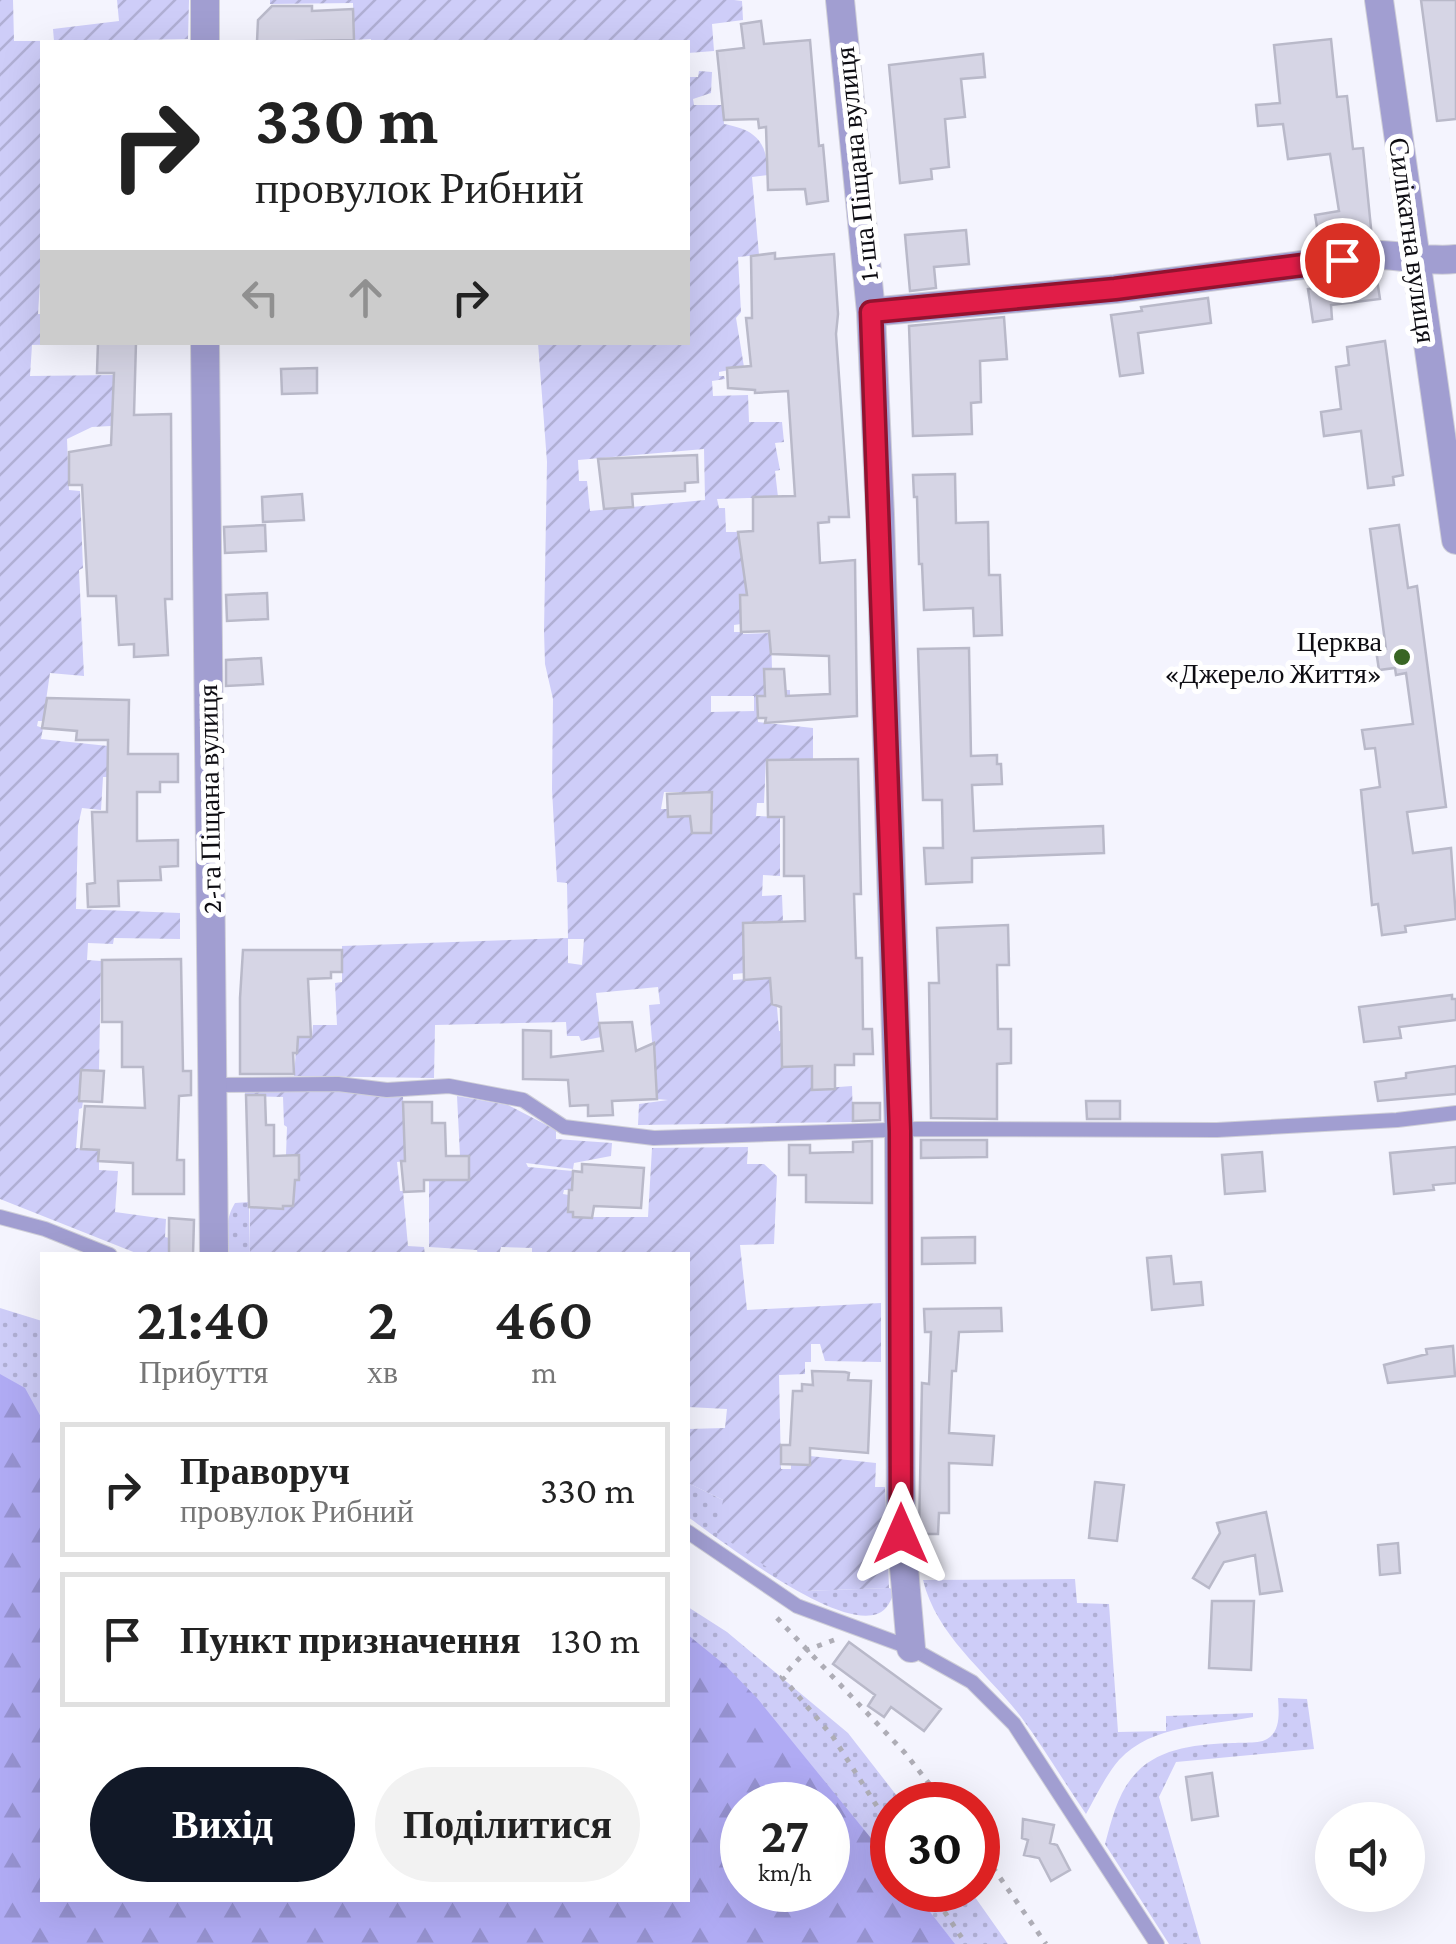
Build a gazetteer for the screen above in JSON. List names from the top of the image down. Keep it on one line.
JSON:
{"streets":{"street":["1-ша Піщана вулиця","Силікатна вулиця","2-га Піщана вулиця"]},"places":["Церква «Джерело Життя»"],"page":{"turn":["330 m","провулок Рибний"],"eta":["21:40","Прибуття","2","хв","460","m"],"list":[{"name":"Праворуч","note":"провулок Рибний","value":"330 m"},{"name":"Пункт призначення","value":"130 m"}],"buttons":["Вихід","Поділитися"],"speed":"27 km/h","limit":"30"}}
